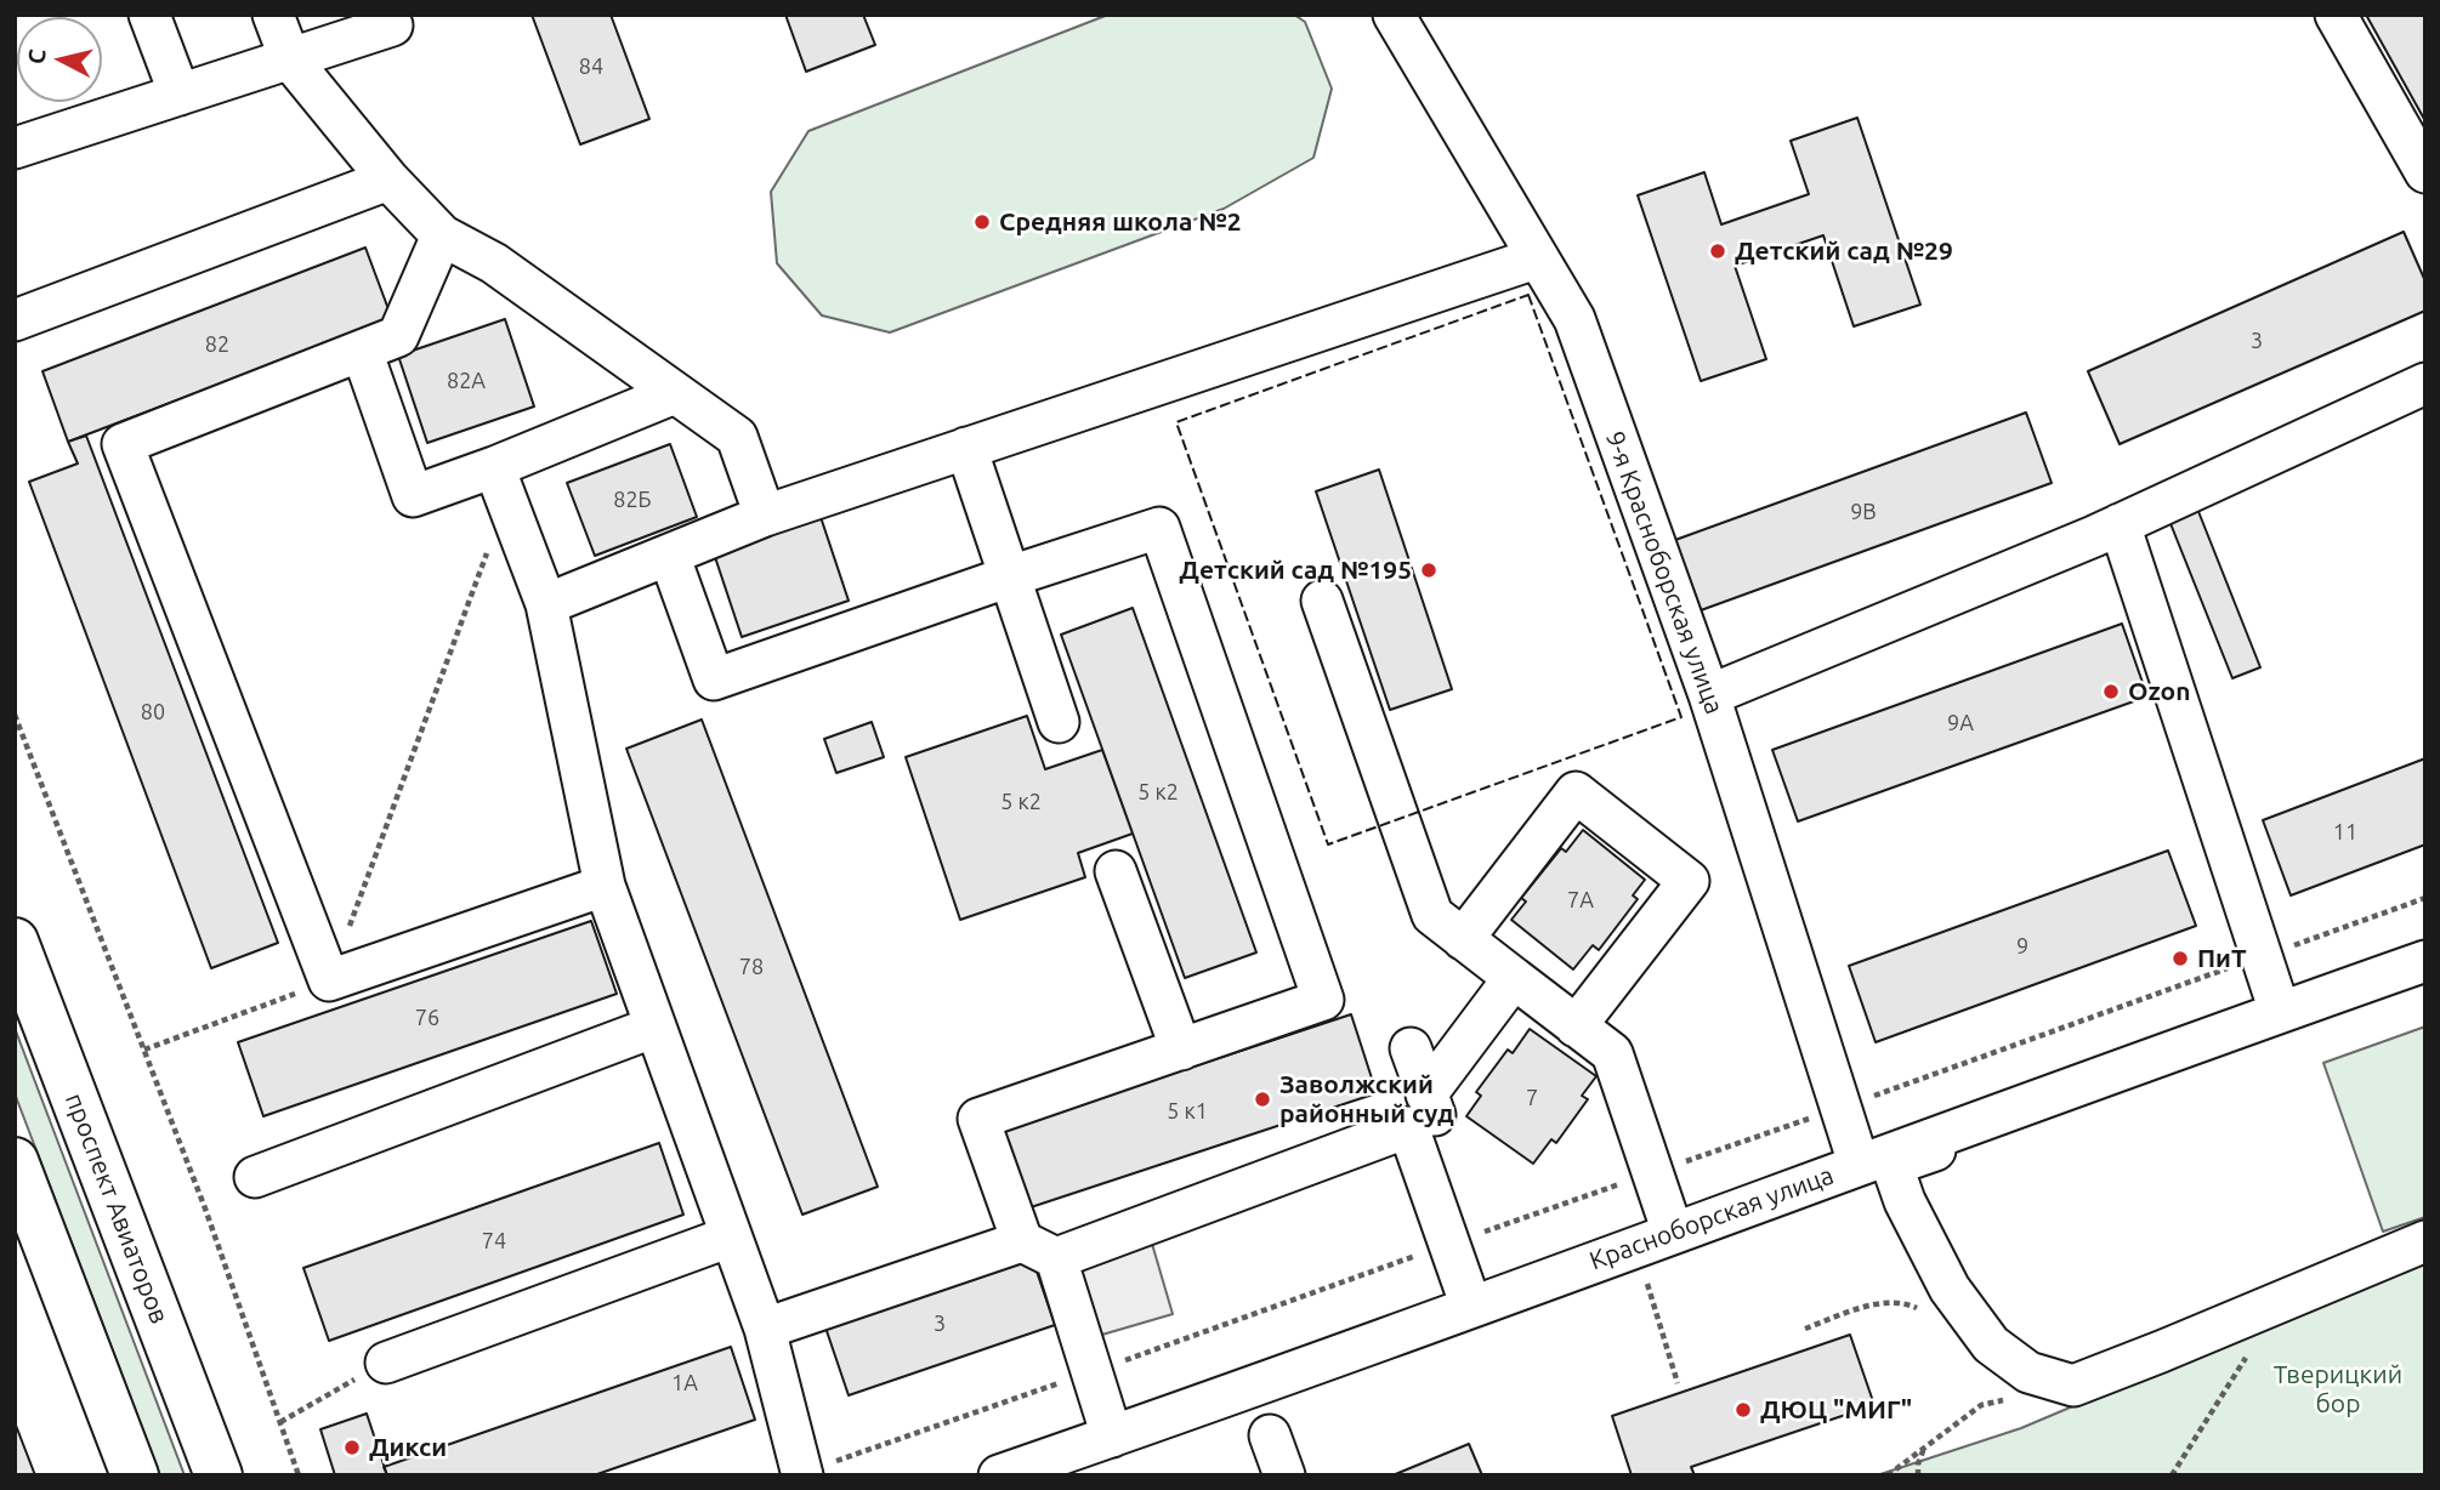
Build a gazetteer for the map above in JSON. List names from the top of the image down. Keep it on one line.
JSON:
{"streets":{"main road":["проспект Авиаторов"],"street":["9-я Красноборская улица","Красноборская улица"]},"crossings":[["9-я Красноборская улица","Красноборская улица"]],"parks":["Тверицкий бор"],"places":["Средняя школа №2","Детский сад №29","Детский сад №195","Ozon","ПиТ","Заволжский районный суд","ДЮЦ \"МИГ\"","Дикси"],"house_numbers":["84","3","82","82А","82Б","9В","80","9А","5 к2","5 к2","11","7А","9","78","76","7","5 к1","74","3","1А"],"north":"left"}
